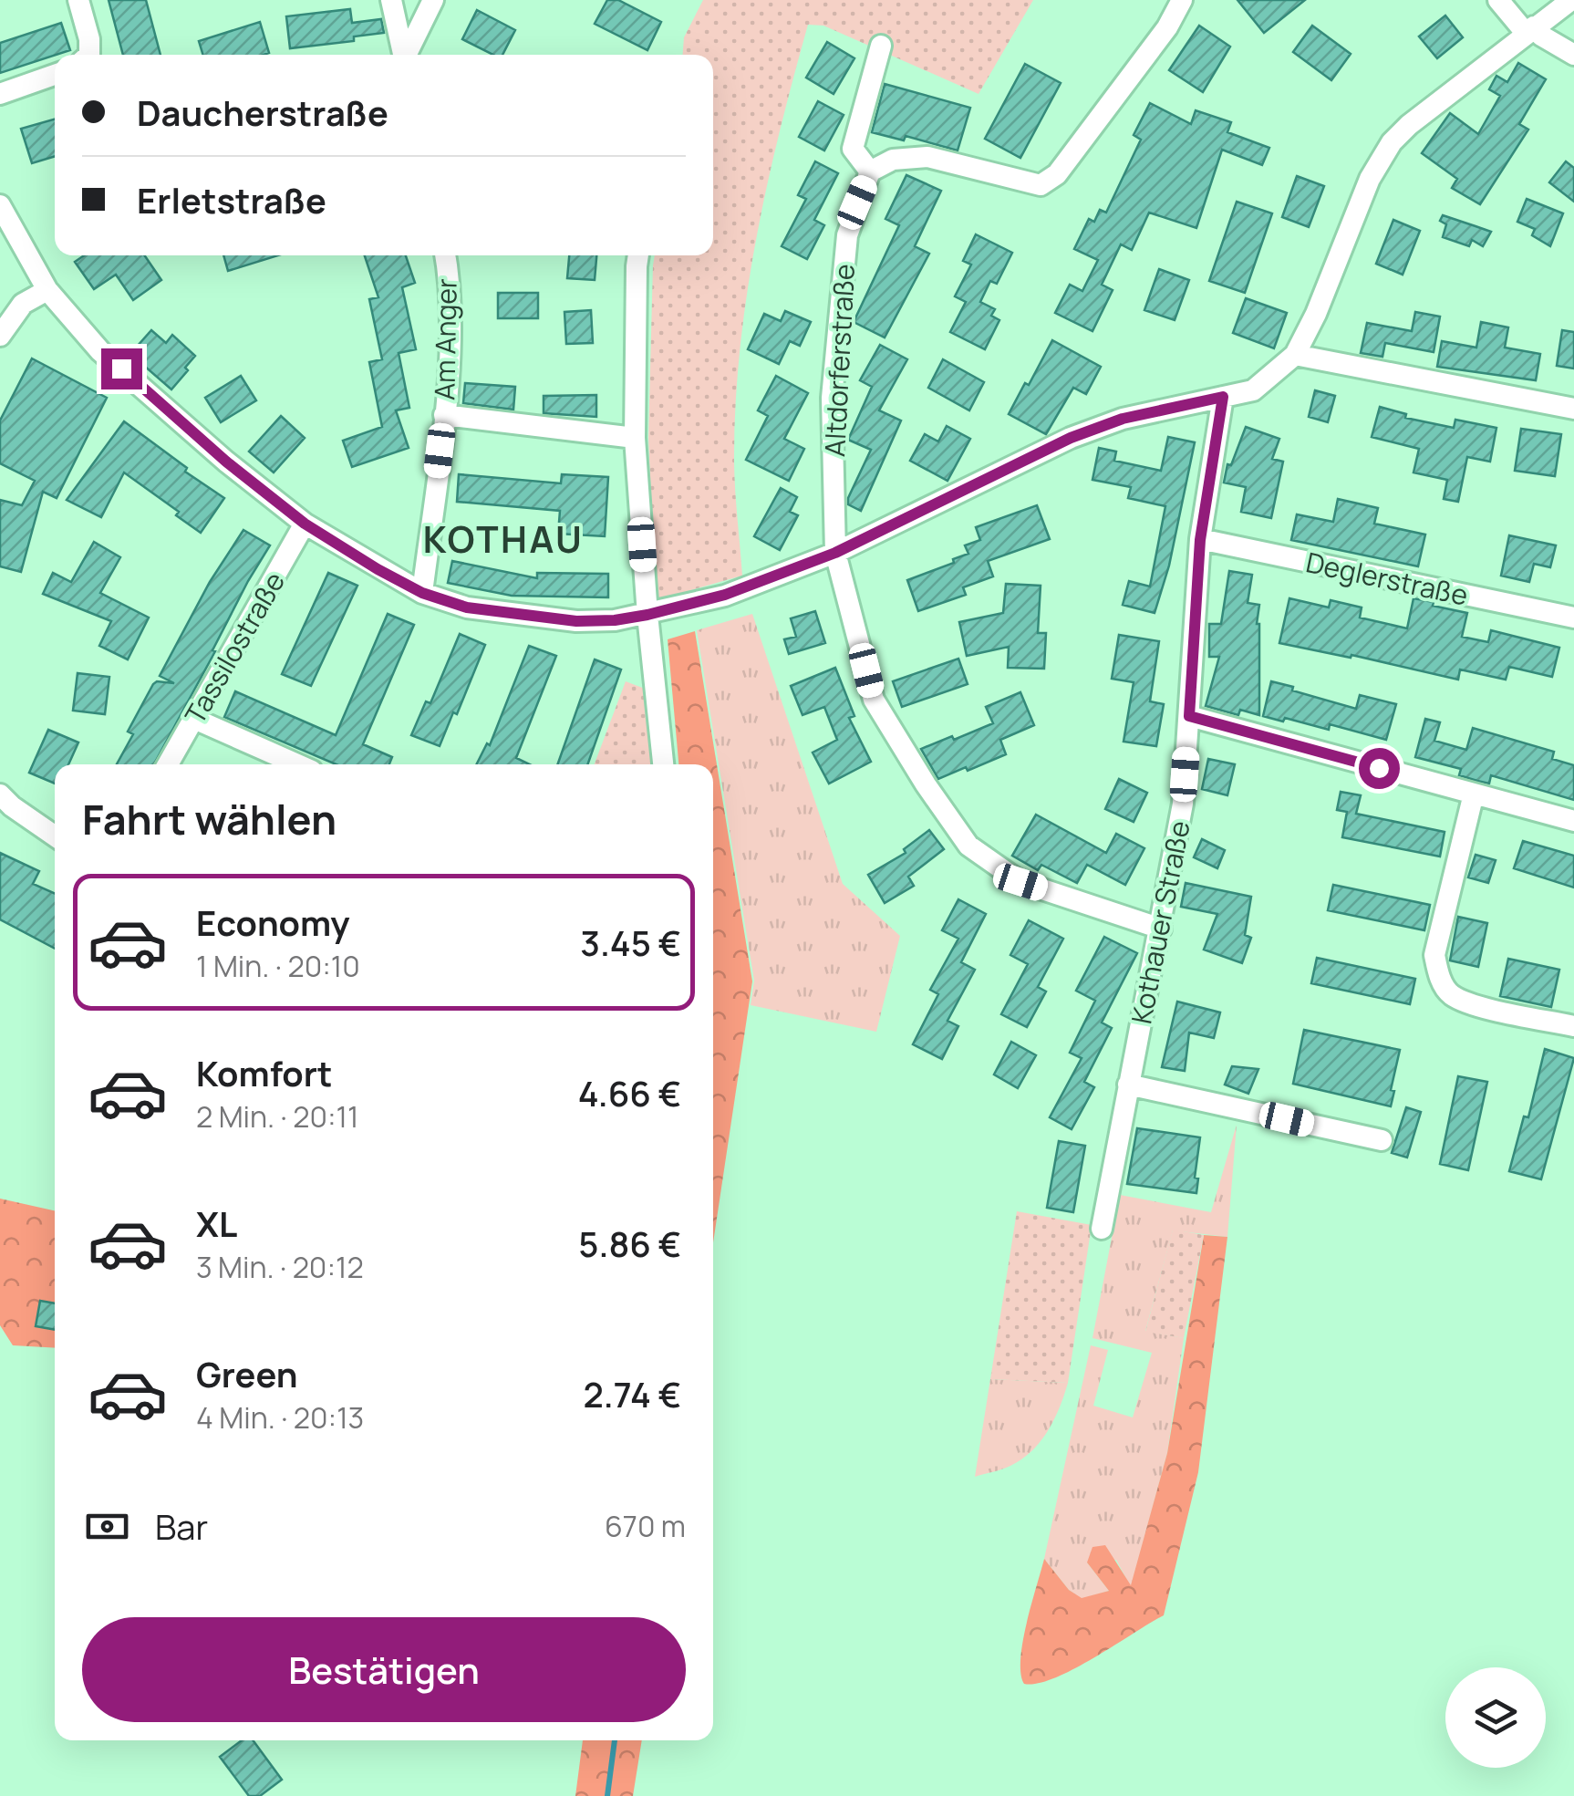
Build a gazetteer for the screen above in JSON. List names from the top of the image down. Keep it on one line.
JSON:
{"streets":{"street":["Am Anger","Altdorferstraße","Deglerstraße","Tassilostraße","Kothauer Straße"]},"crossings":[["Altdorferstraße","Kothauer Straße"],["Deglerstraße","Kothauer Straße"]],"districts":["KOTHAU"],"page":{"banner":["Daucherstraße","Erletstraße"],"heading":"Fahrt wählen","list":[{"name":"Economy","note":"1 Min. · 20:10","value":"3.45 €"},{"name":"Komfort","note":"2 Min. · 20:11","value":"4.66 €"},{"name":"XL","note":"3 Min. · 20:12","value":"5.86 €"},{"name":"Green","note":"4 Min. · 20:13","value":"2.74 €"}],"pay":["Bar","670 m"],"buttons":"Bestätigen"}}
